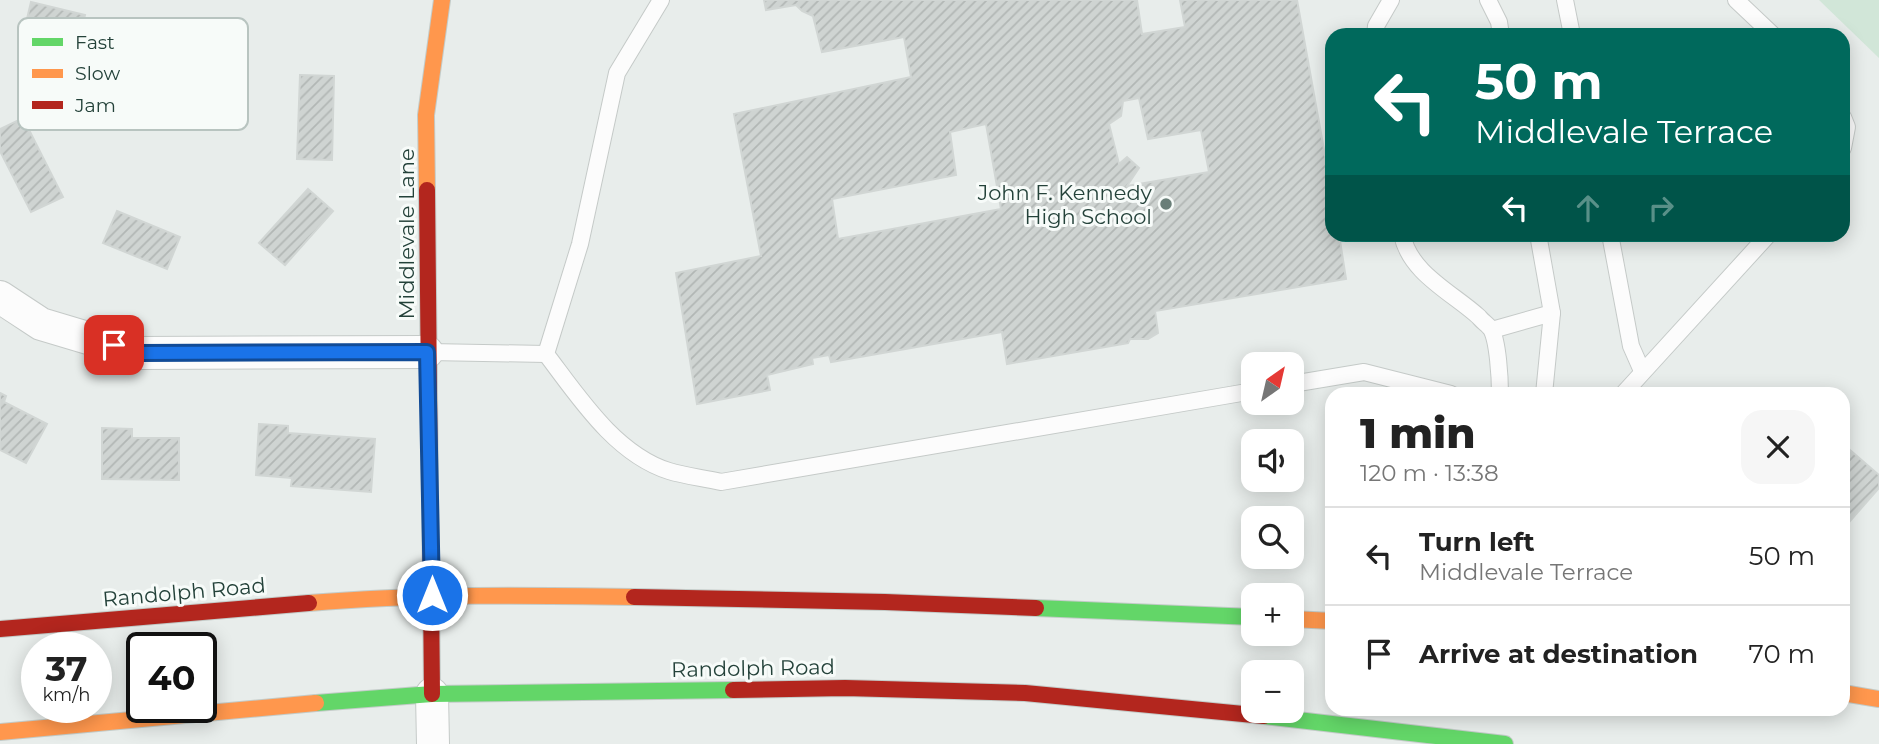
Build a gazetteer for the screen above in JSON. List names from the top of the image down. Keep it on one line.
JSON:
{"streets":{"main road":["Middlevale Lane","Randolph Road"]},"crossings":[["Middlevale Lane","Randolph Road"]],"places":["John F. Kennedy High School"],"legend":["Fast","Slow","Jam"],"north":"top right","page":{"turn":["50 m","Middlevale Terrace"],"map_buttons":["+","−"],"heading":["1 min","120 m · 13:38"],"list":[{"name":"Turn left","note":"Middlevale Terrace","value":"50 m"},{"name":"Arrive at destination","value":"70 m"}],"speed":"37 km/h","limit":"40"}}
